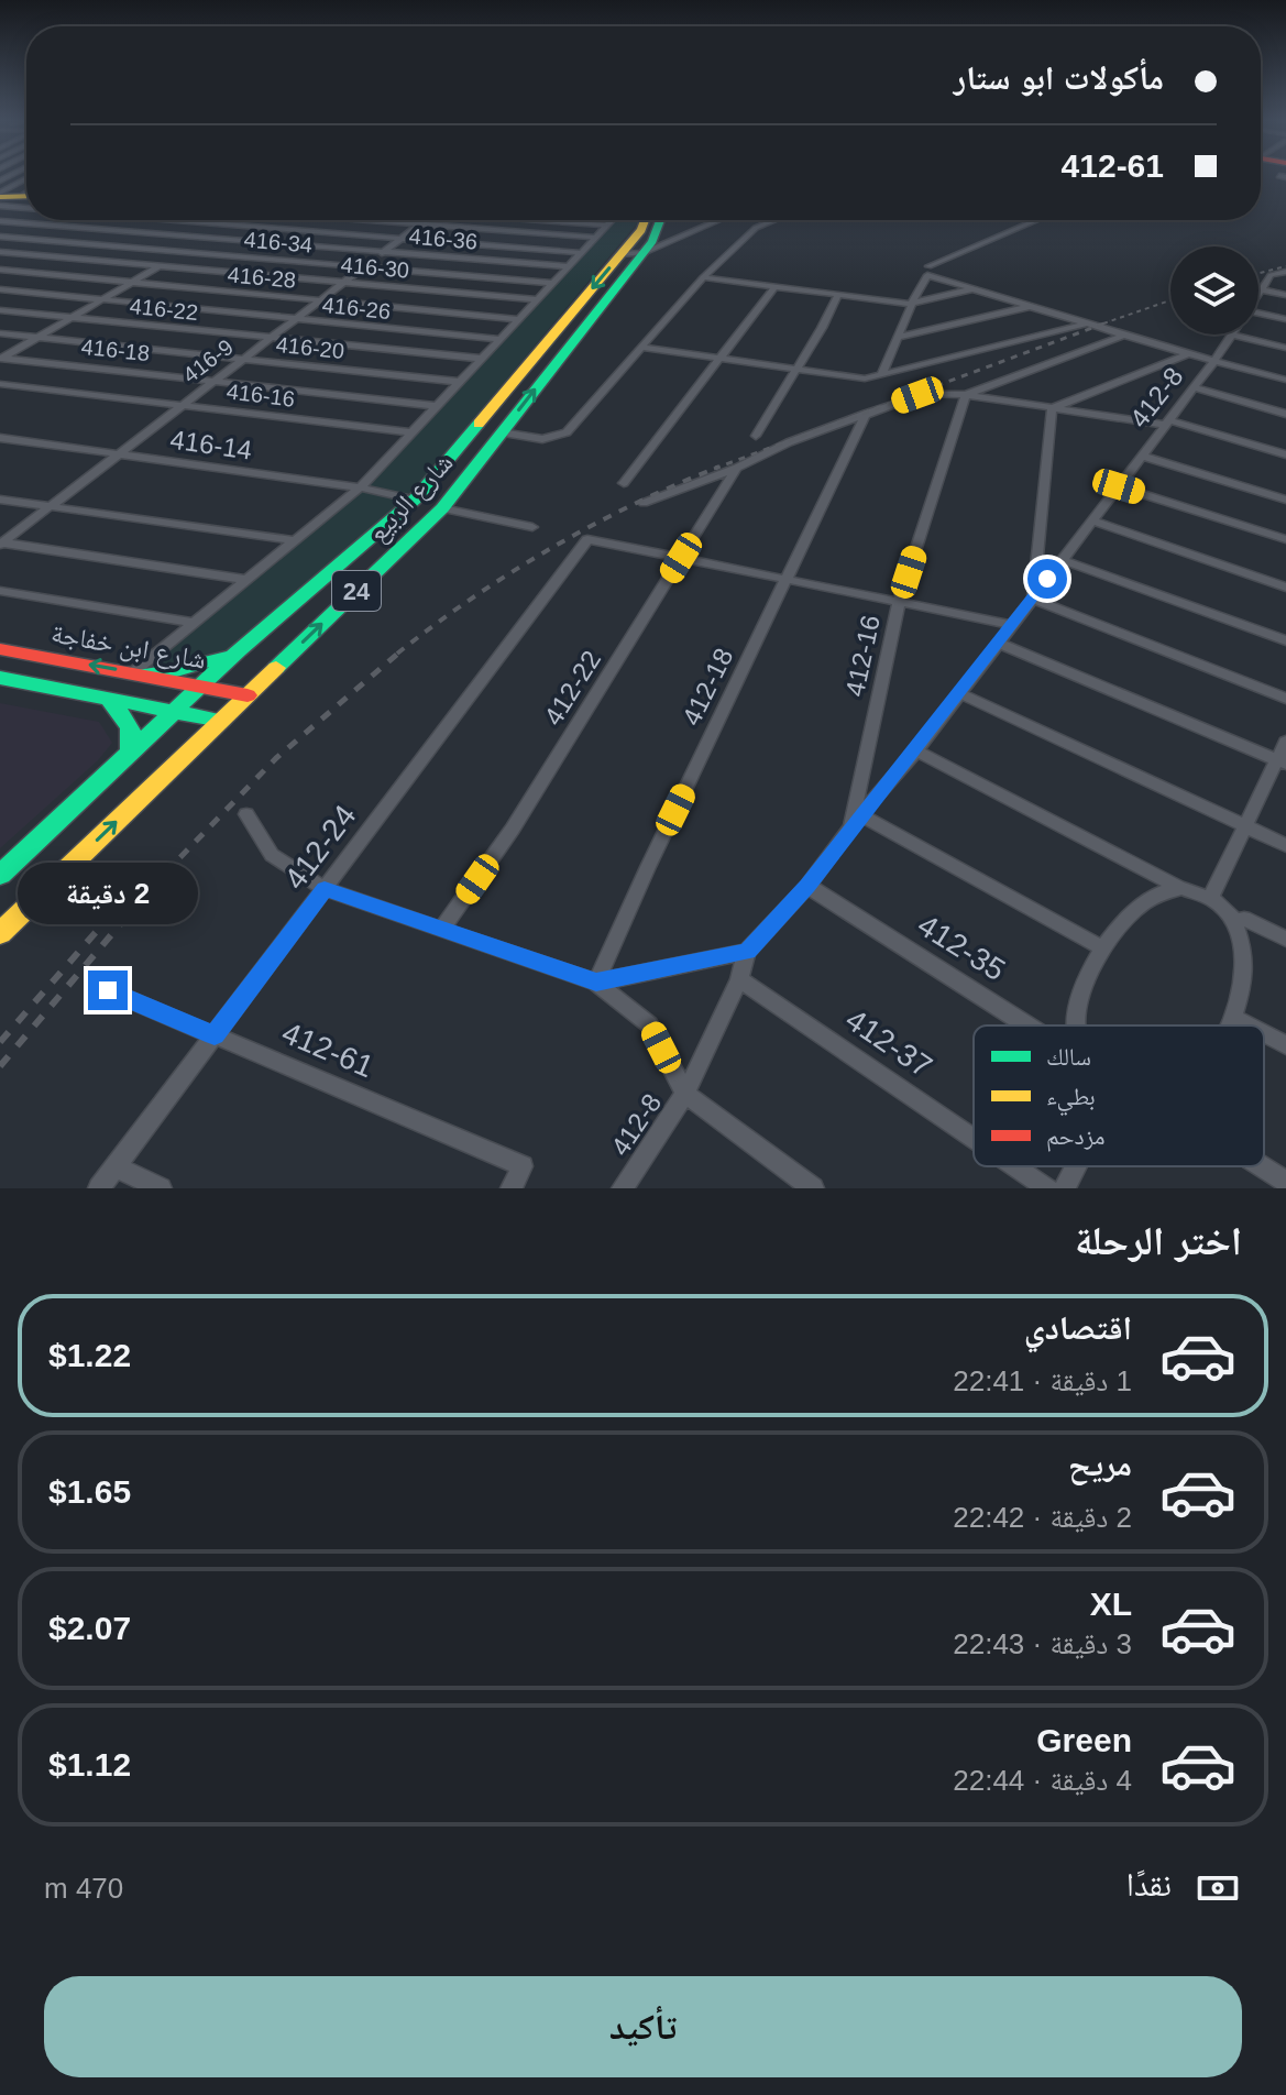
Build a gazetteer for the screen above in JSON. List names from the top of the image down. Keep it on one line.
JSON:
{"streets":{"main road":["شارع الربيع","24","شارع ابن خفاجة"],"street":["416-36","416-34","416-30","416-28","416-26","416-22","416-20","416-18","416-9","416-16","412-8","416-14","412-16","412-18","412-22","412-24","412-35","412-37","412-61"]},"crossings":[["416-36","416-9"],["416-34","416-9"],["416-30","416-9"],["416-28","416-9"],["416-26","416-9"],["416-22","416-9"],["416-20","416-9"],["416-18","416-9"],["416-9","416-16"],["416-9","416-14"],["412-8","412-16"],["412-8","412-35"],["412-8","412-37"],["416-14","شارع الربيع"],["شارع الربيع","شارع ابن خفاجة"],["412-22","412-24"],["412-24","412-61"]],"legend":["سالك","بطيء","مزدحم"],"page":{"banner":["مأكولات ابو ستار","412-61"],"bubble":"2 دقيقة","heading":"اختر الرحلة","list":[{"name":"اقتصادي","note":"1 دقيقة · 22:41","value":"$1.22"},{"name":"مريح","note":"2 دقيقة · 22:42","value":"$1.65"},{"name":"XL","note":"3 دقيقة · 22:43","value":"$2.07"},{"name":"Green","note":"4 دقيقة · 22:44","value":"$1.12"}],"pay":["نقدًا","470 m"],"buttons":"تأكيد"}}
